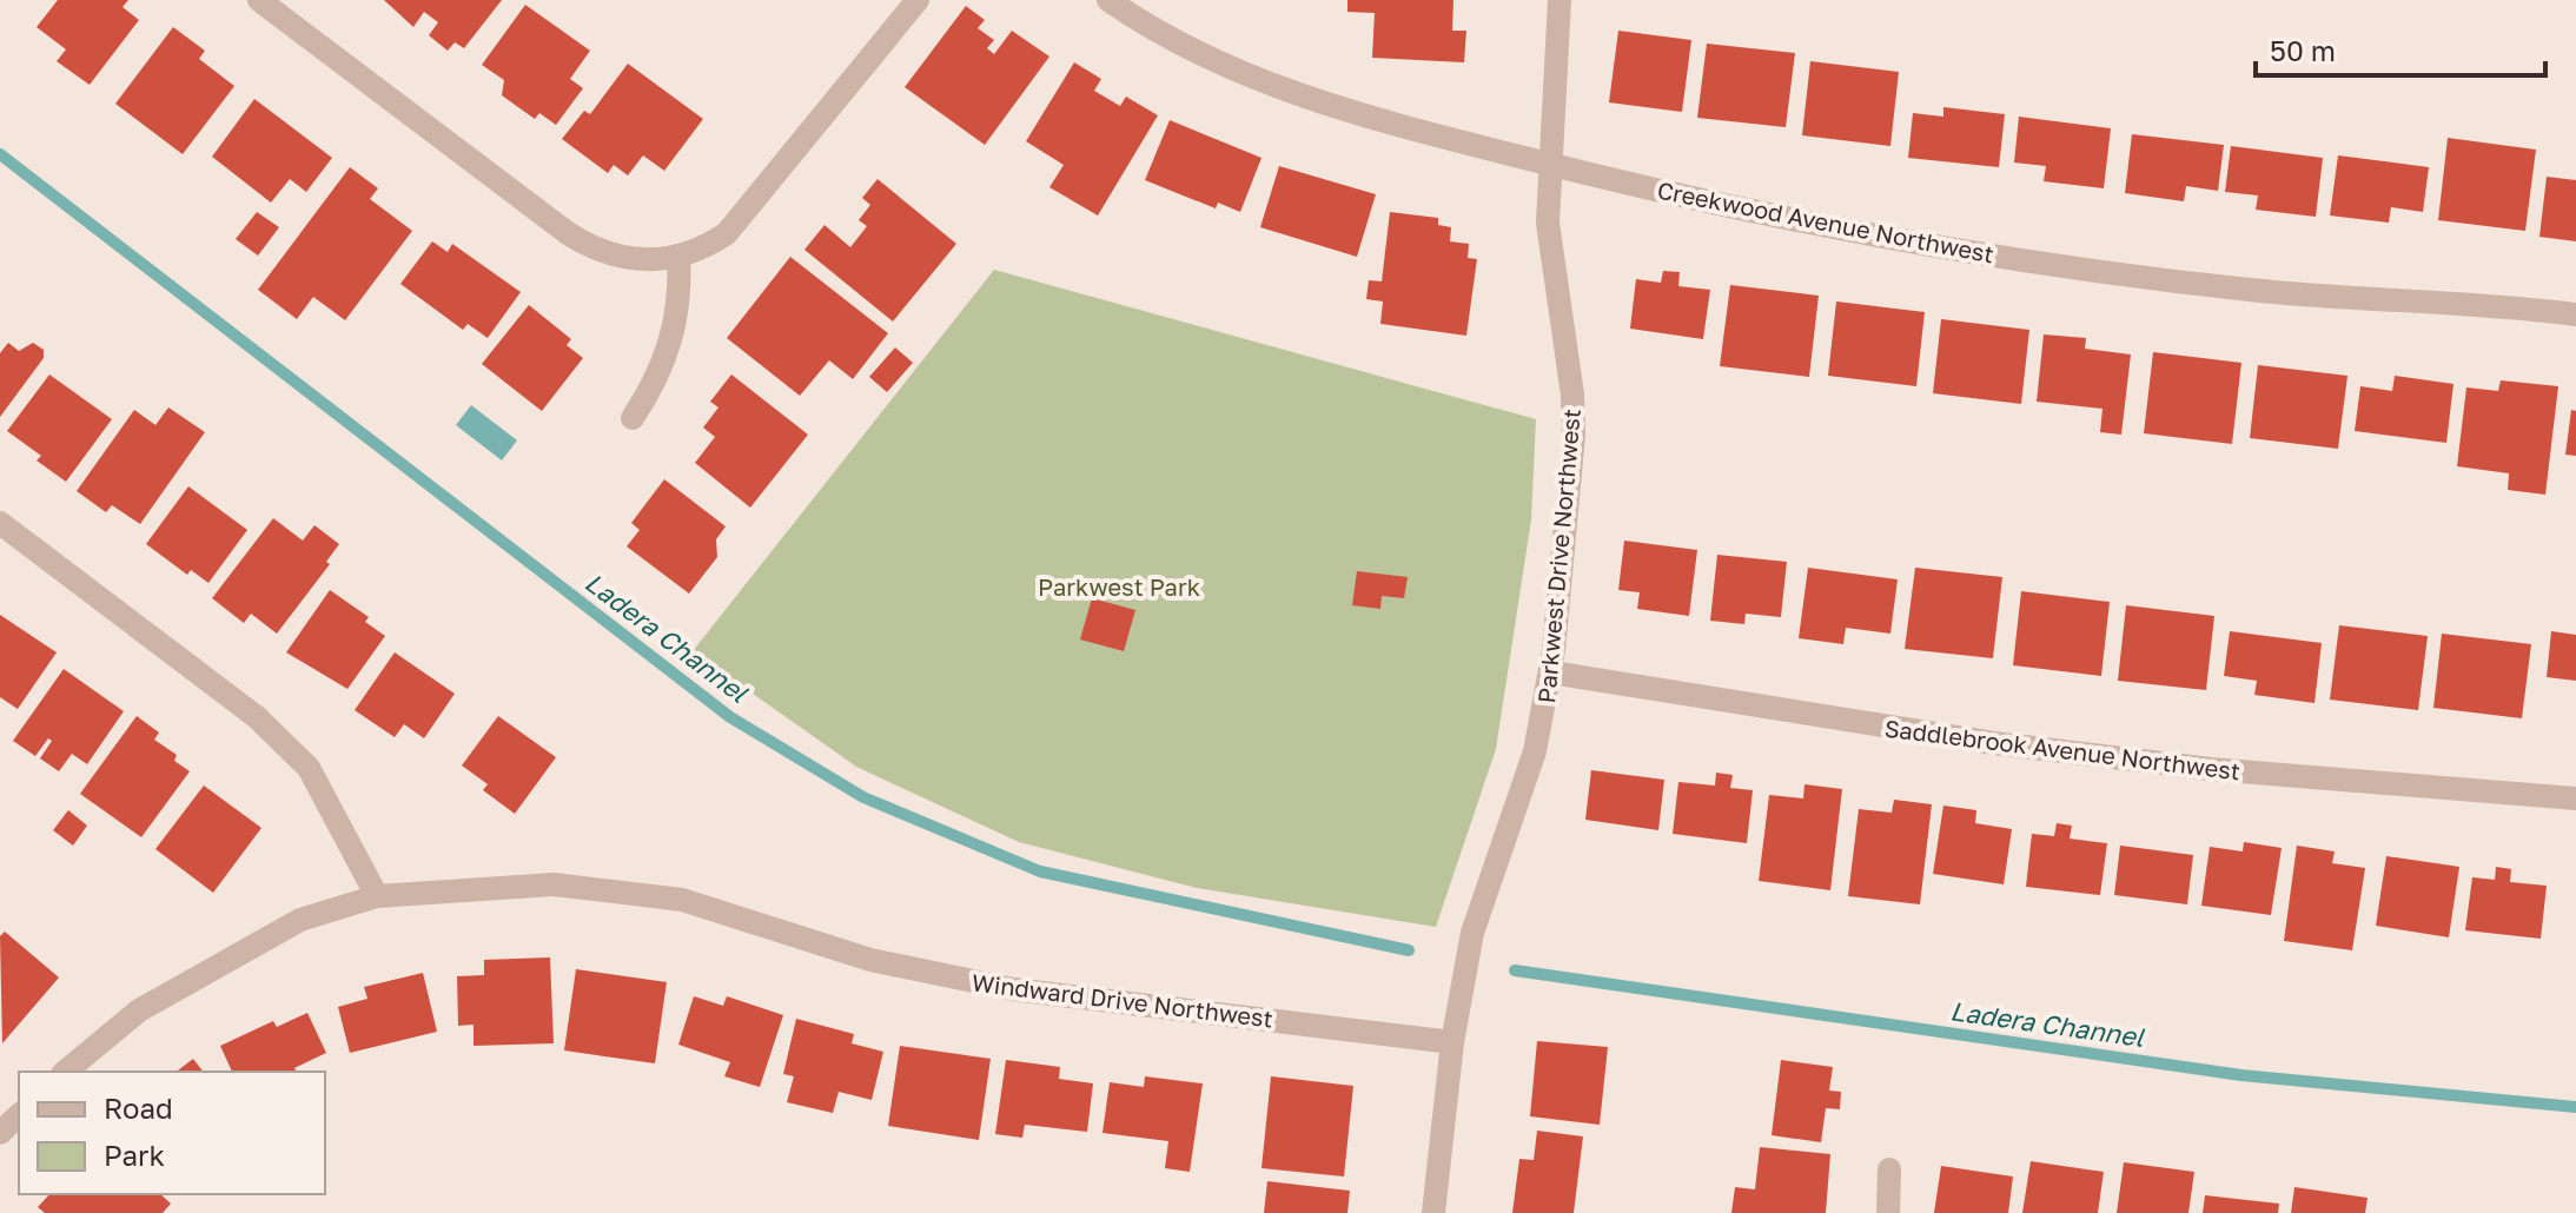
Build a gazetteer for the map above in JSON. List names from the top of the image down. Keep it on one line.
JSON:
{"streets":{"street":["Creekwood Avenue Northwest","Parkwest Drive Northwest","Saddlebrook Avenue Northwest","Windward Drive Northwest"]},"crossings":[["Creekwood Avenue Northwest","Parkwest Drive Northwest"],["Parkwest Drive Northwest","Saddlebrook Avenue Northwest"],["Parkwest Drive Northwest","Windward Drive Northwest"]],"water":["Ladera Channel"],"parks":["Parkwest Park"],"legend":["Road","Park"],"scale_bar":"50 m"}
